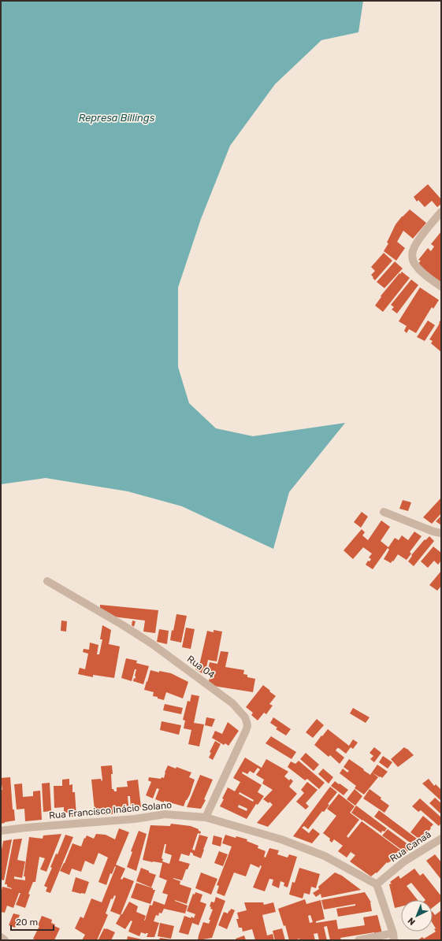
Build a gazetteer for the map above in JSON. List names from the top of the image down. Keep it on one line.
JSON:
{"streets":{"street":["Rua 04","Rua Francisco Inácio Solano","Rua Canaã"]},"crossings":[["Rua 04","Rua Francisco Inácio Solano"],["Rua Francisco Inácio Solano","Rua Canaã"]],"water":["Represa Billings"],"scale_bar":"20 m","north":"bottom left"}
